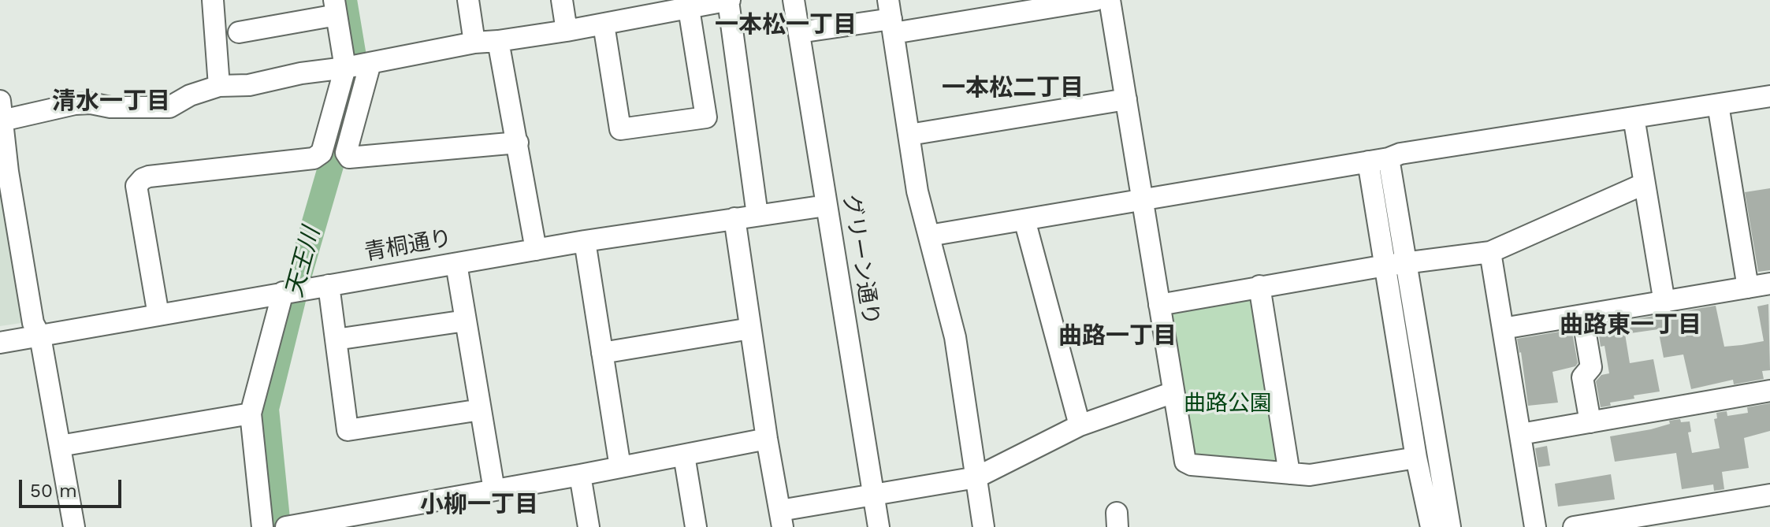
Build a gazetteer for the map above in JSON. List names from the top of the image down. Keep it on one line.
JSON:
{"streets":{"street":["青桐通り","グリーン通り"]},"crossings":[["青桐通り","グリーン通り"]],"districts":["一本松一丁目","一本松二丁目","清水一丁目","曲路東一丁目","曲路一丁目","小柳一丁目"],"water":["天王川"],"parks":["曲路公園"],"scale_bar":"50 m"}
